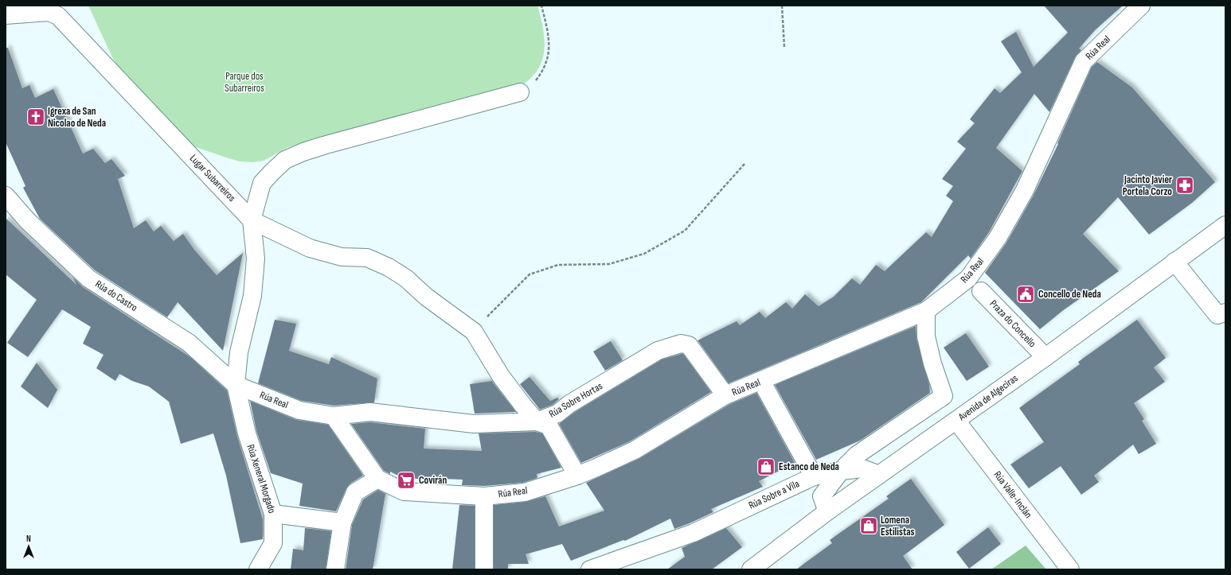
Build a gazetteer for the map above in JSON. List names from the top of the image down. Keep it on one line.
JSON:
{"streets":{"street":["Rúa Real","Lugar Subarreiros","Rúa do Castro","Praza do Concello","Avenida de Algeciras","Rúa Sobre Hortas","Rúa Xeneral Morgado","Rúa Sobre a Vila","Rúa Valle-Inclán"]},"crossings":[["Rúa Real","Rúa do Castro"],["Rúa Real","Rúa Sobre Hortas"],["Rúa Real","Rúa Xeneral Morgado"],["Rúa do Castro","Rúa Xeneral Morgado"],["Praza do Concello","Avenida de Algeciras"],["Avenida de Algeciras","Rúa Sobre a Vila"],["Avenida de Algeciras","Rúa Valle-Inclán"]],"parks":["Parque dos Subarreiros"],"places":{"church":["Igrexa de San Nicolao de Neda"],"pharmacy":["Jacinto Javier Portela Corzo"],"public building":["Concello de Neda"],"shop":["Estanco de Neda","Lomena Estilistas"],"supermarket":["Covirán"]},"north":"top"}
